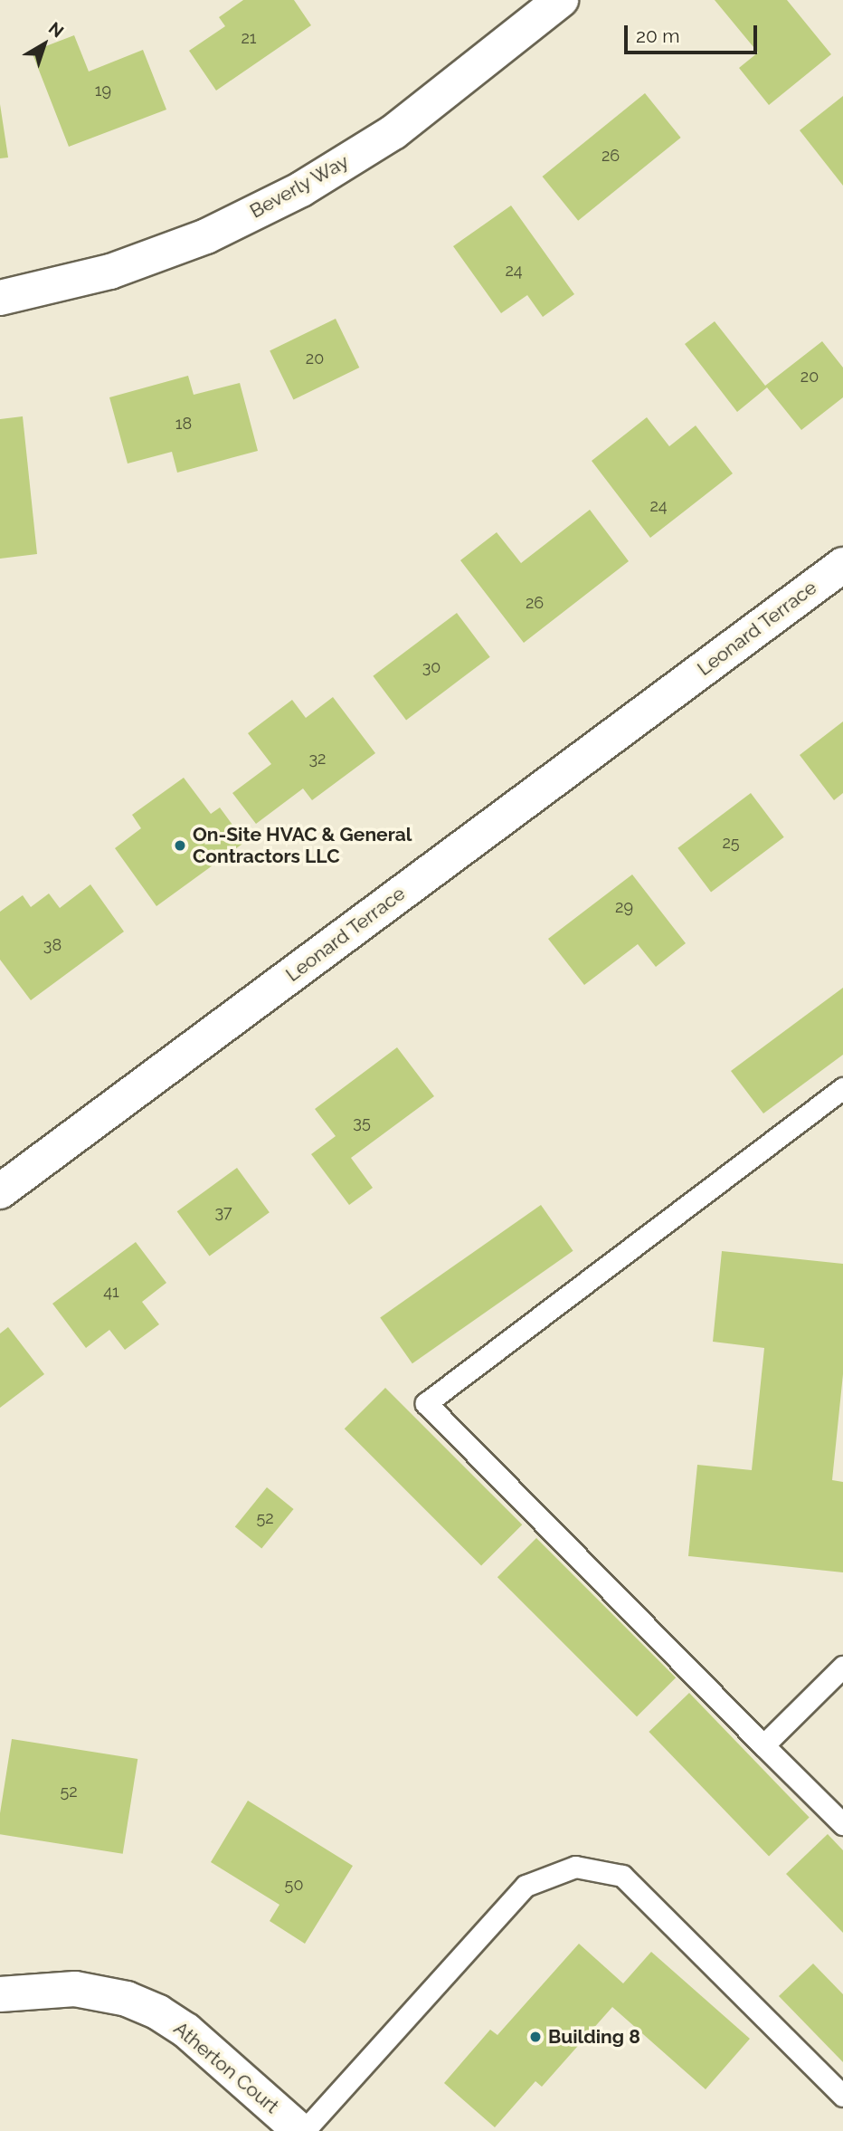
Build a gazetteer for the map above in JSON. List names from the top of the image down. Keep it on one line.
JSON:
{"streets":{"street":["Beverly Way","Leonard Terrace","Atherton Court"]},"places":["On-Site HVAC & General Contractors LLC","Building 8"],"house_numbers":["21","19","26","24","20","20","18","24","26","30","32","25","29","38","35","37","41","52","52","50"],"scale_bar":"20 m","north":"top right"}
